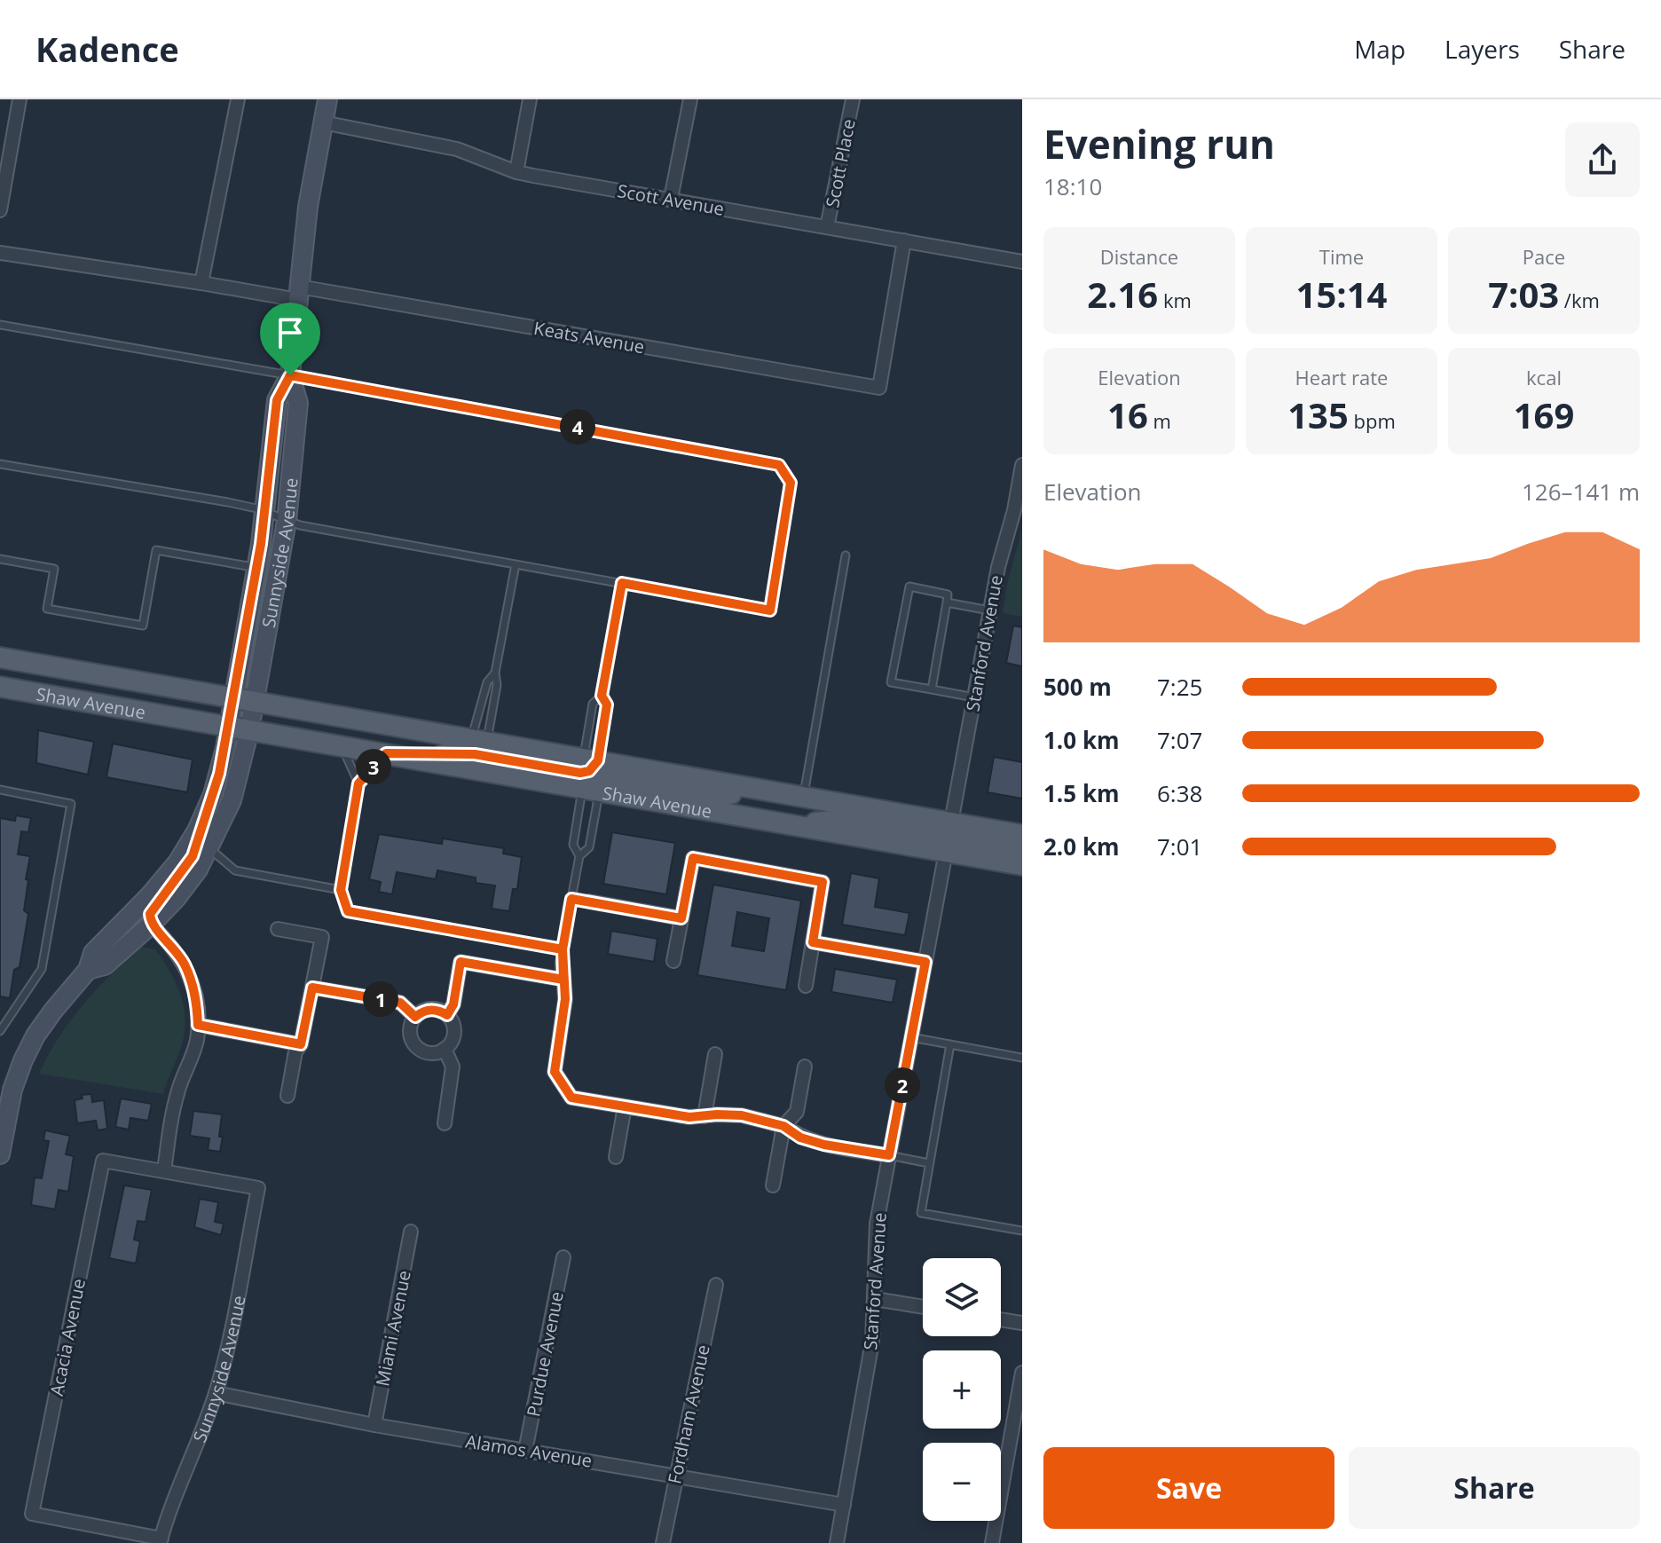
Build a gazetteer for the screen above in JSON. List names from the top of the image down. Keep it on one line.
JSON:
{"streets":{"main road":["Sunnyside Avenue","Shaw Avenue"],"street":["Scott Place","Scott Avenue","Keats Avenue","Stanford Avenue","Miami Avenue","Acacia Avenue","Purdue Avenue","Fordham Avenue","Alamos Avenue"]},"crossings":[["Scott Place","Scott Avenue"],["Scott Avenue","Keats Avenue"],["Scott Avenue","Sunnyside Avenue"],["Keats Avenue","Sunnyside Avenue"],["Sunnyside Avenue","Shaw Avenue"],["Sunnyside Avenue","Acacia Avenue"],["Sunnyside Avenue","Alamos Avenue"],["Stanford Avenue","Shaw Avenue"],["Stanford Avenue","Alamos Avenue"],["Miami Avenue","Alamos Avenue"],["Purdue Avenue","Alamos Avenue"],["Fordham Avenue","Alamos Avenue"]],"page":{"header":"Kadence","nav":["Map","Layers","Share"],"heading":["Evening run","18:10"],"stats":[["Distance","2.16 km"],["Time","15:14"],["Pace","7:03 /km"],["Elevation","16 m"],["Heart rate","135 bpm"],["kcal","169"]],"pins":["4","3","1","2"],"chart":["Elevation","126–141 m"],"list":[{"name":"500 m","note":"7:25"},{"name":"1.0 km","note":"7:07"},{"name":"1.5 km","note":"6:38"},{"name":"2.0 km","note":"7:01"}],"map_buttons":["+","−"],"buttons":["Save","Share"]}}
